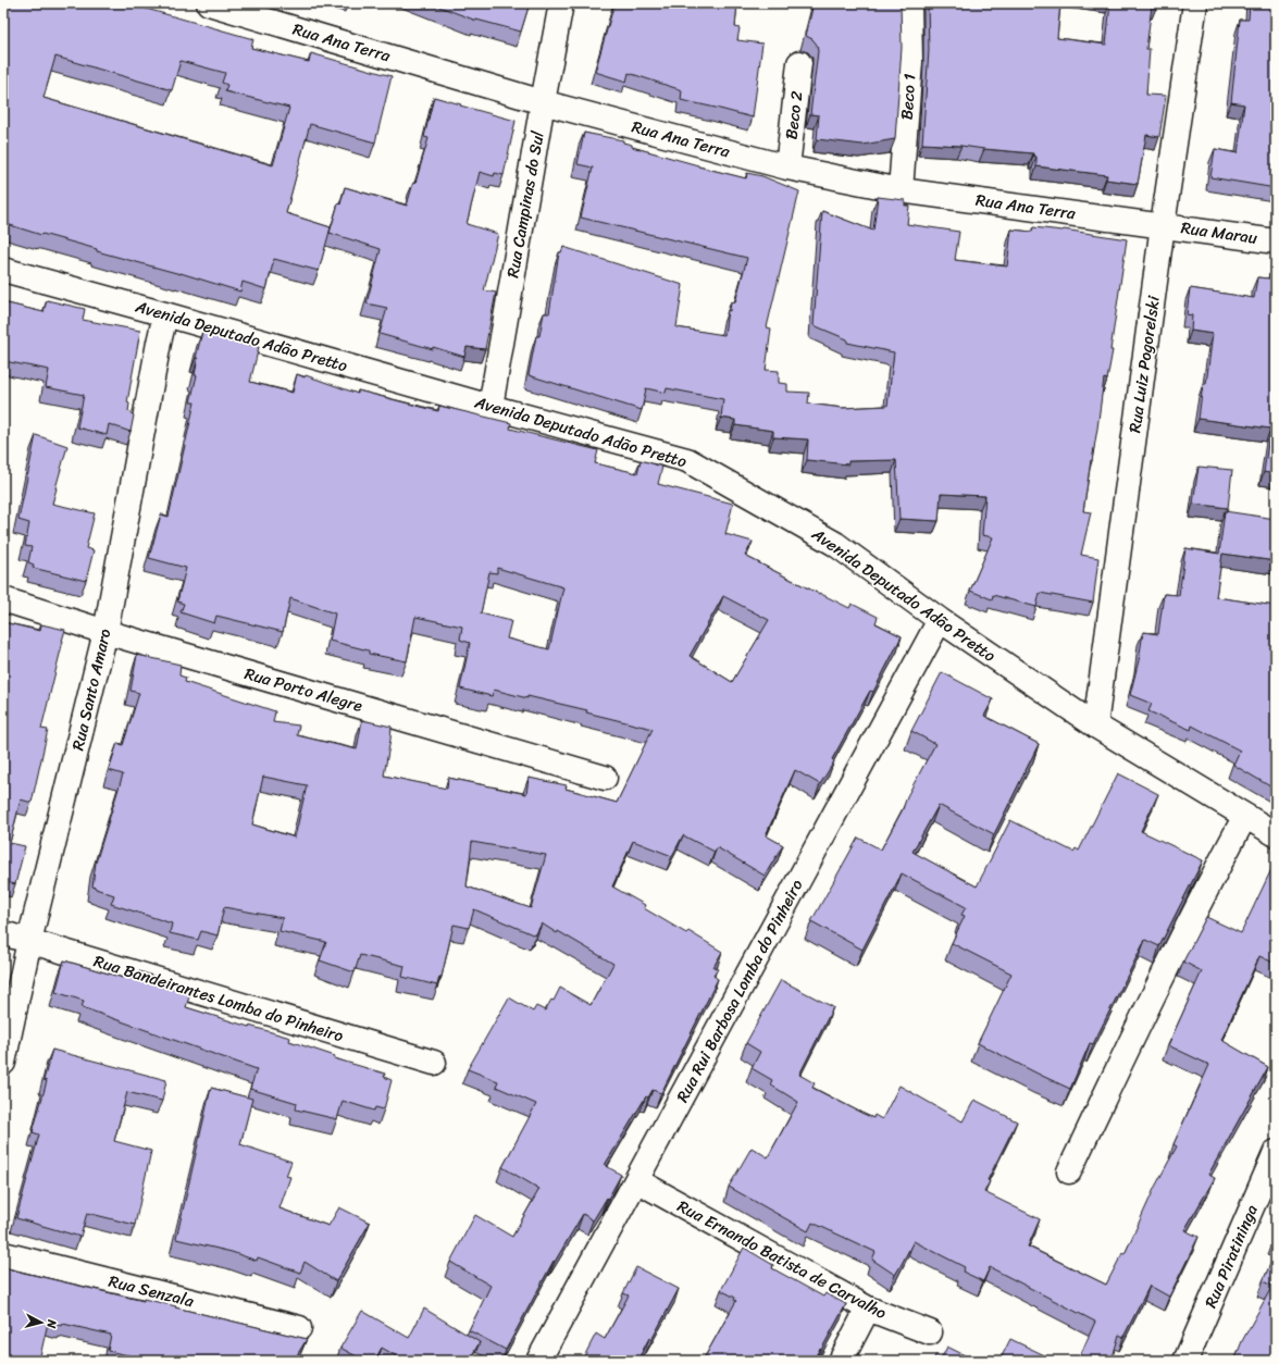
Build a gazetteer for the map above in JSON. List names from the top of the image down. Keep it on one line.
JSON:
{"streets":{"street":["Rua Ana Terra","Beco 1","Beco 2","Rua Campinas do Sul","Rua Marau","Avenida Deputado Adão Pretto","Rua Luiz Pogorelski","Rua Santo Amaro","Rua Porto Alegre","Rua Rui Barbosa Lomba do Pinheiro","Rua Bandeirantes Lomba do Pinheiro","Rua Piratininga","Rua Ernando Batista de Carvalho","Rua Senzala"]},"crossings":[["Rua Ana Terra","Beco 1"],["Rua Ana Terra","Beco 2"],["Rua Ana Terra","Rua Campinas do Sul"],["Rua Ana Terra","Rua Marau"],["Rua Ana Terra","Rua Luiz Pogorelski"],["Rua Campinas do Sul","Avenida Deputado Adão Pretto"],["Rua Marau","Rua Luiz Pogorelski"],["Avenida Deputado Adão Pretto","Rua Luiz Pogorelski"],["Avenida Deputado Adão Pretto","Rua Santo Amaro"],["Avenida Deputado Adão Pretto","Rua Rui Barbosa Lomba do Pinheiro"],["Rua Santo Amaro","Rua Porto Alegre"],["Rua Santo Amaro","Rua Bandeirantes Lomba do Pinheiro"],["Rua Rui Barbosa Lomba do Pinheiro","Rua Ernando Batista de Carvalho"]],"north":"right"}
